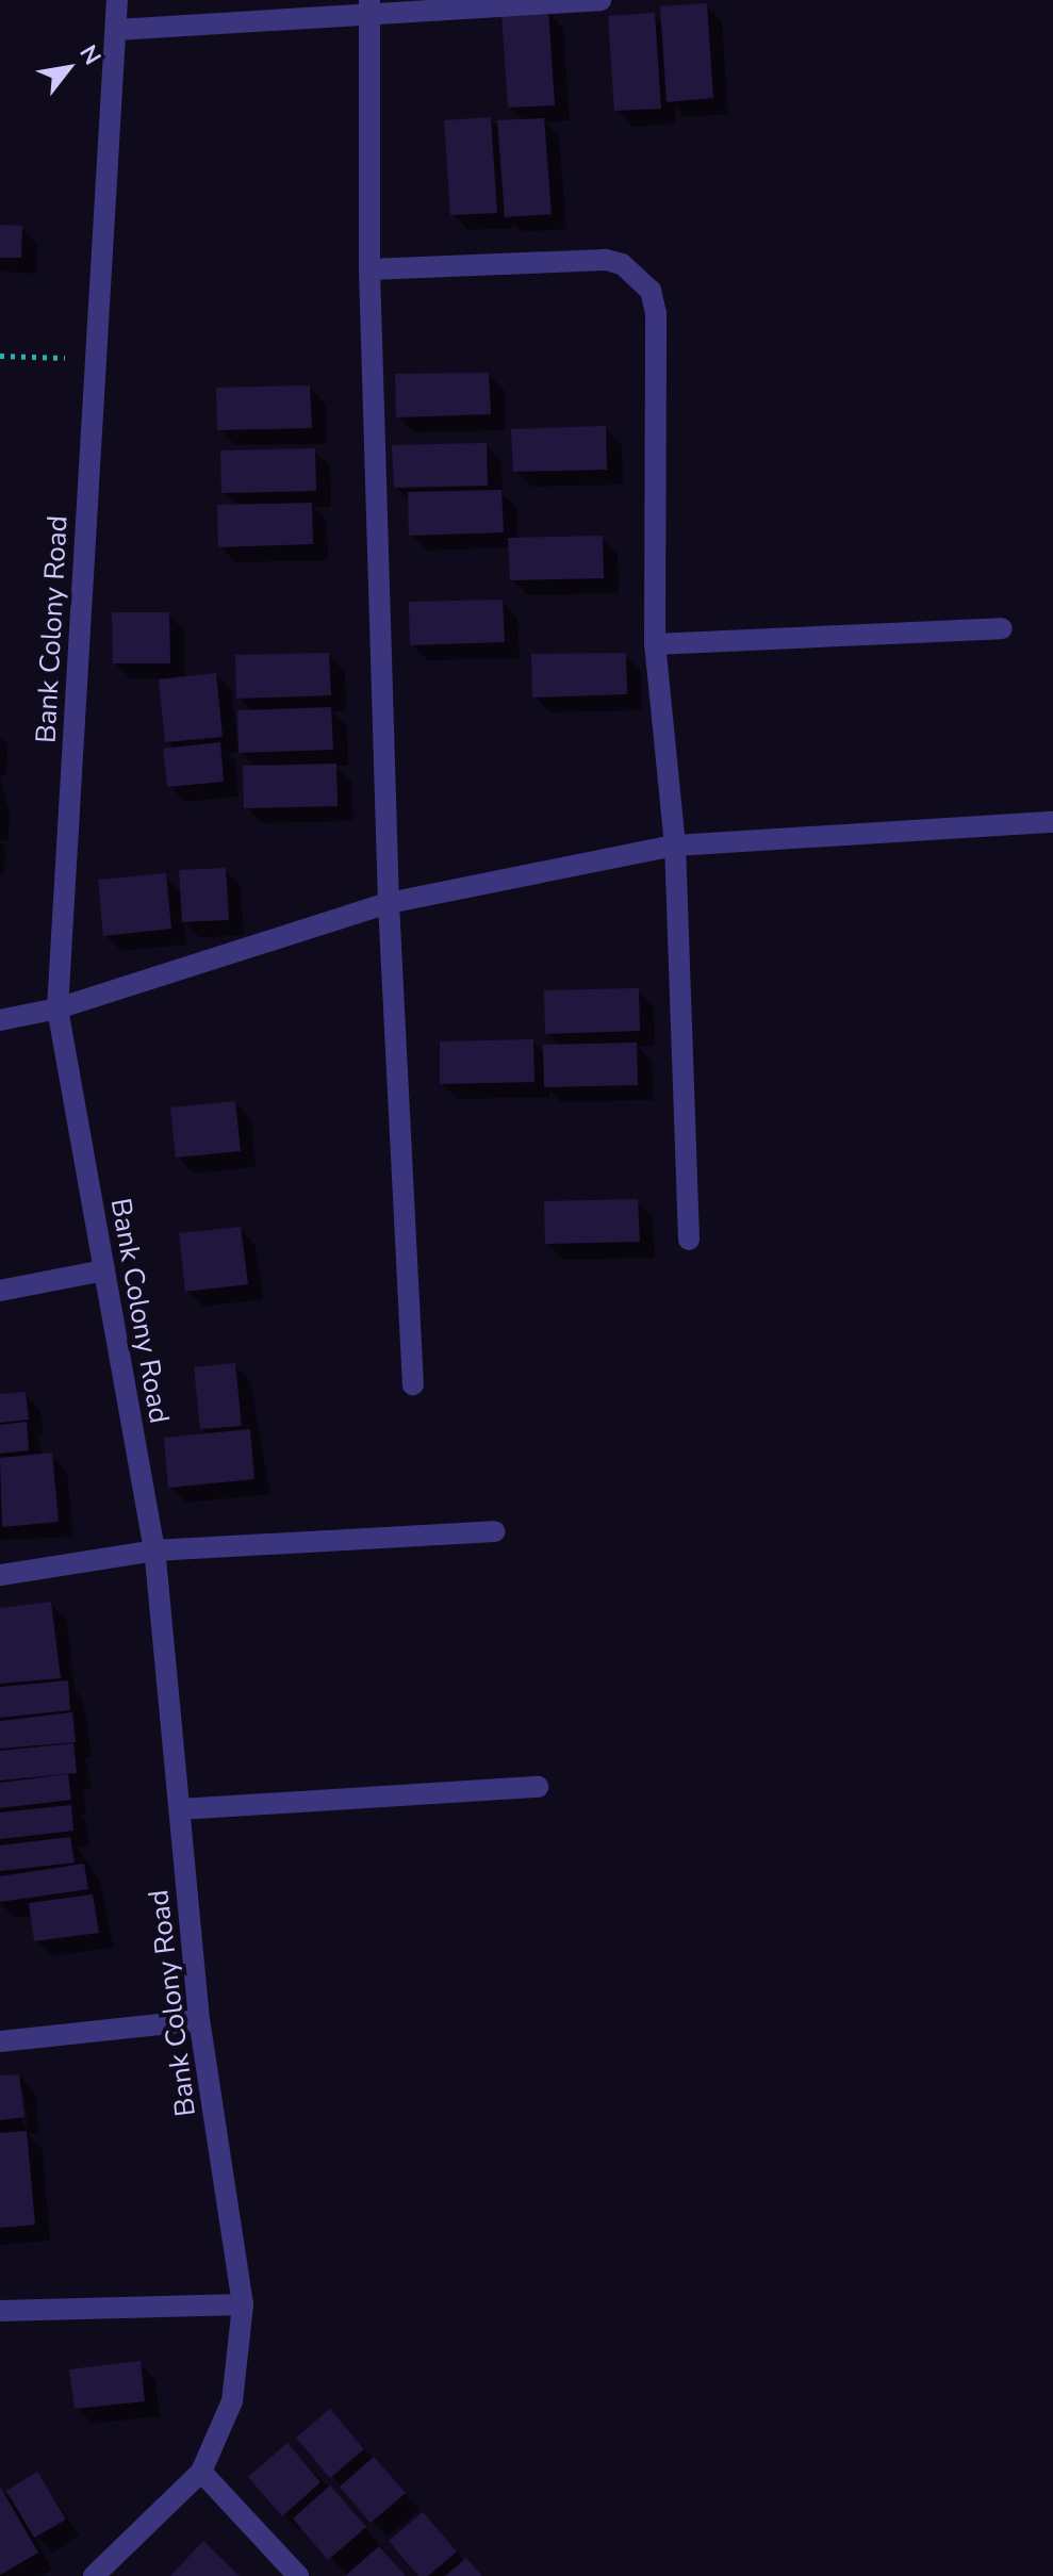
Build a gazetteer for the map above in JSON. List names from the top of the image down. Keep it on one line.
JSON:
{"streets":{"street":["Bank Colony Road"]},"north":"top right"}
